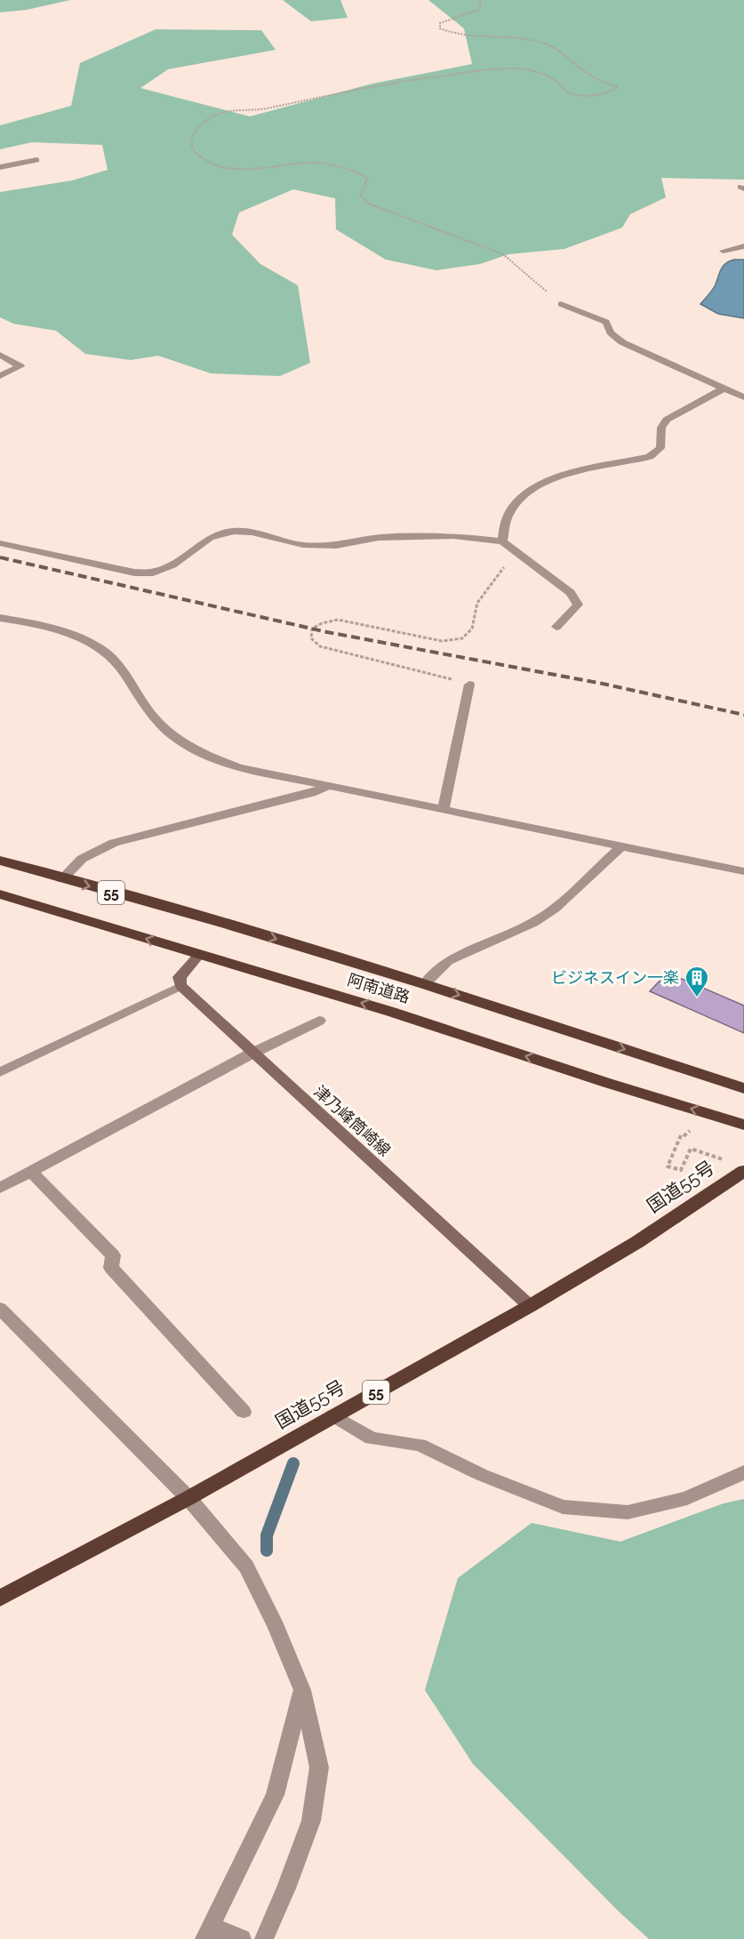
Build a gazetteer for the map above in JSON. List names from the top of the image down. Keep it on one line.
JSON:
{"streets":{"highway":["55","阿南道路","国道55号"],"main road":["津乃峰筒崎線"]},"crossings":[["津乃峰筒崎線","国道55号"]],"places":{"building":["ビジネスイン一楽"]}}
